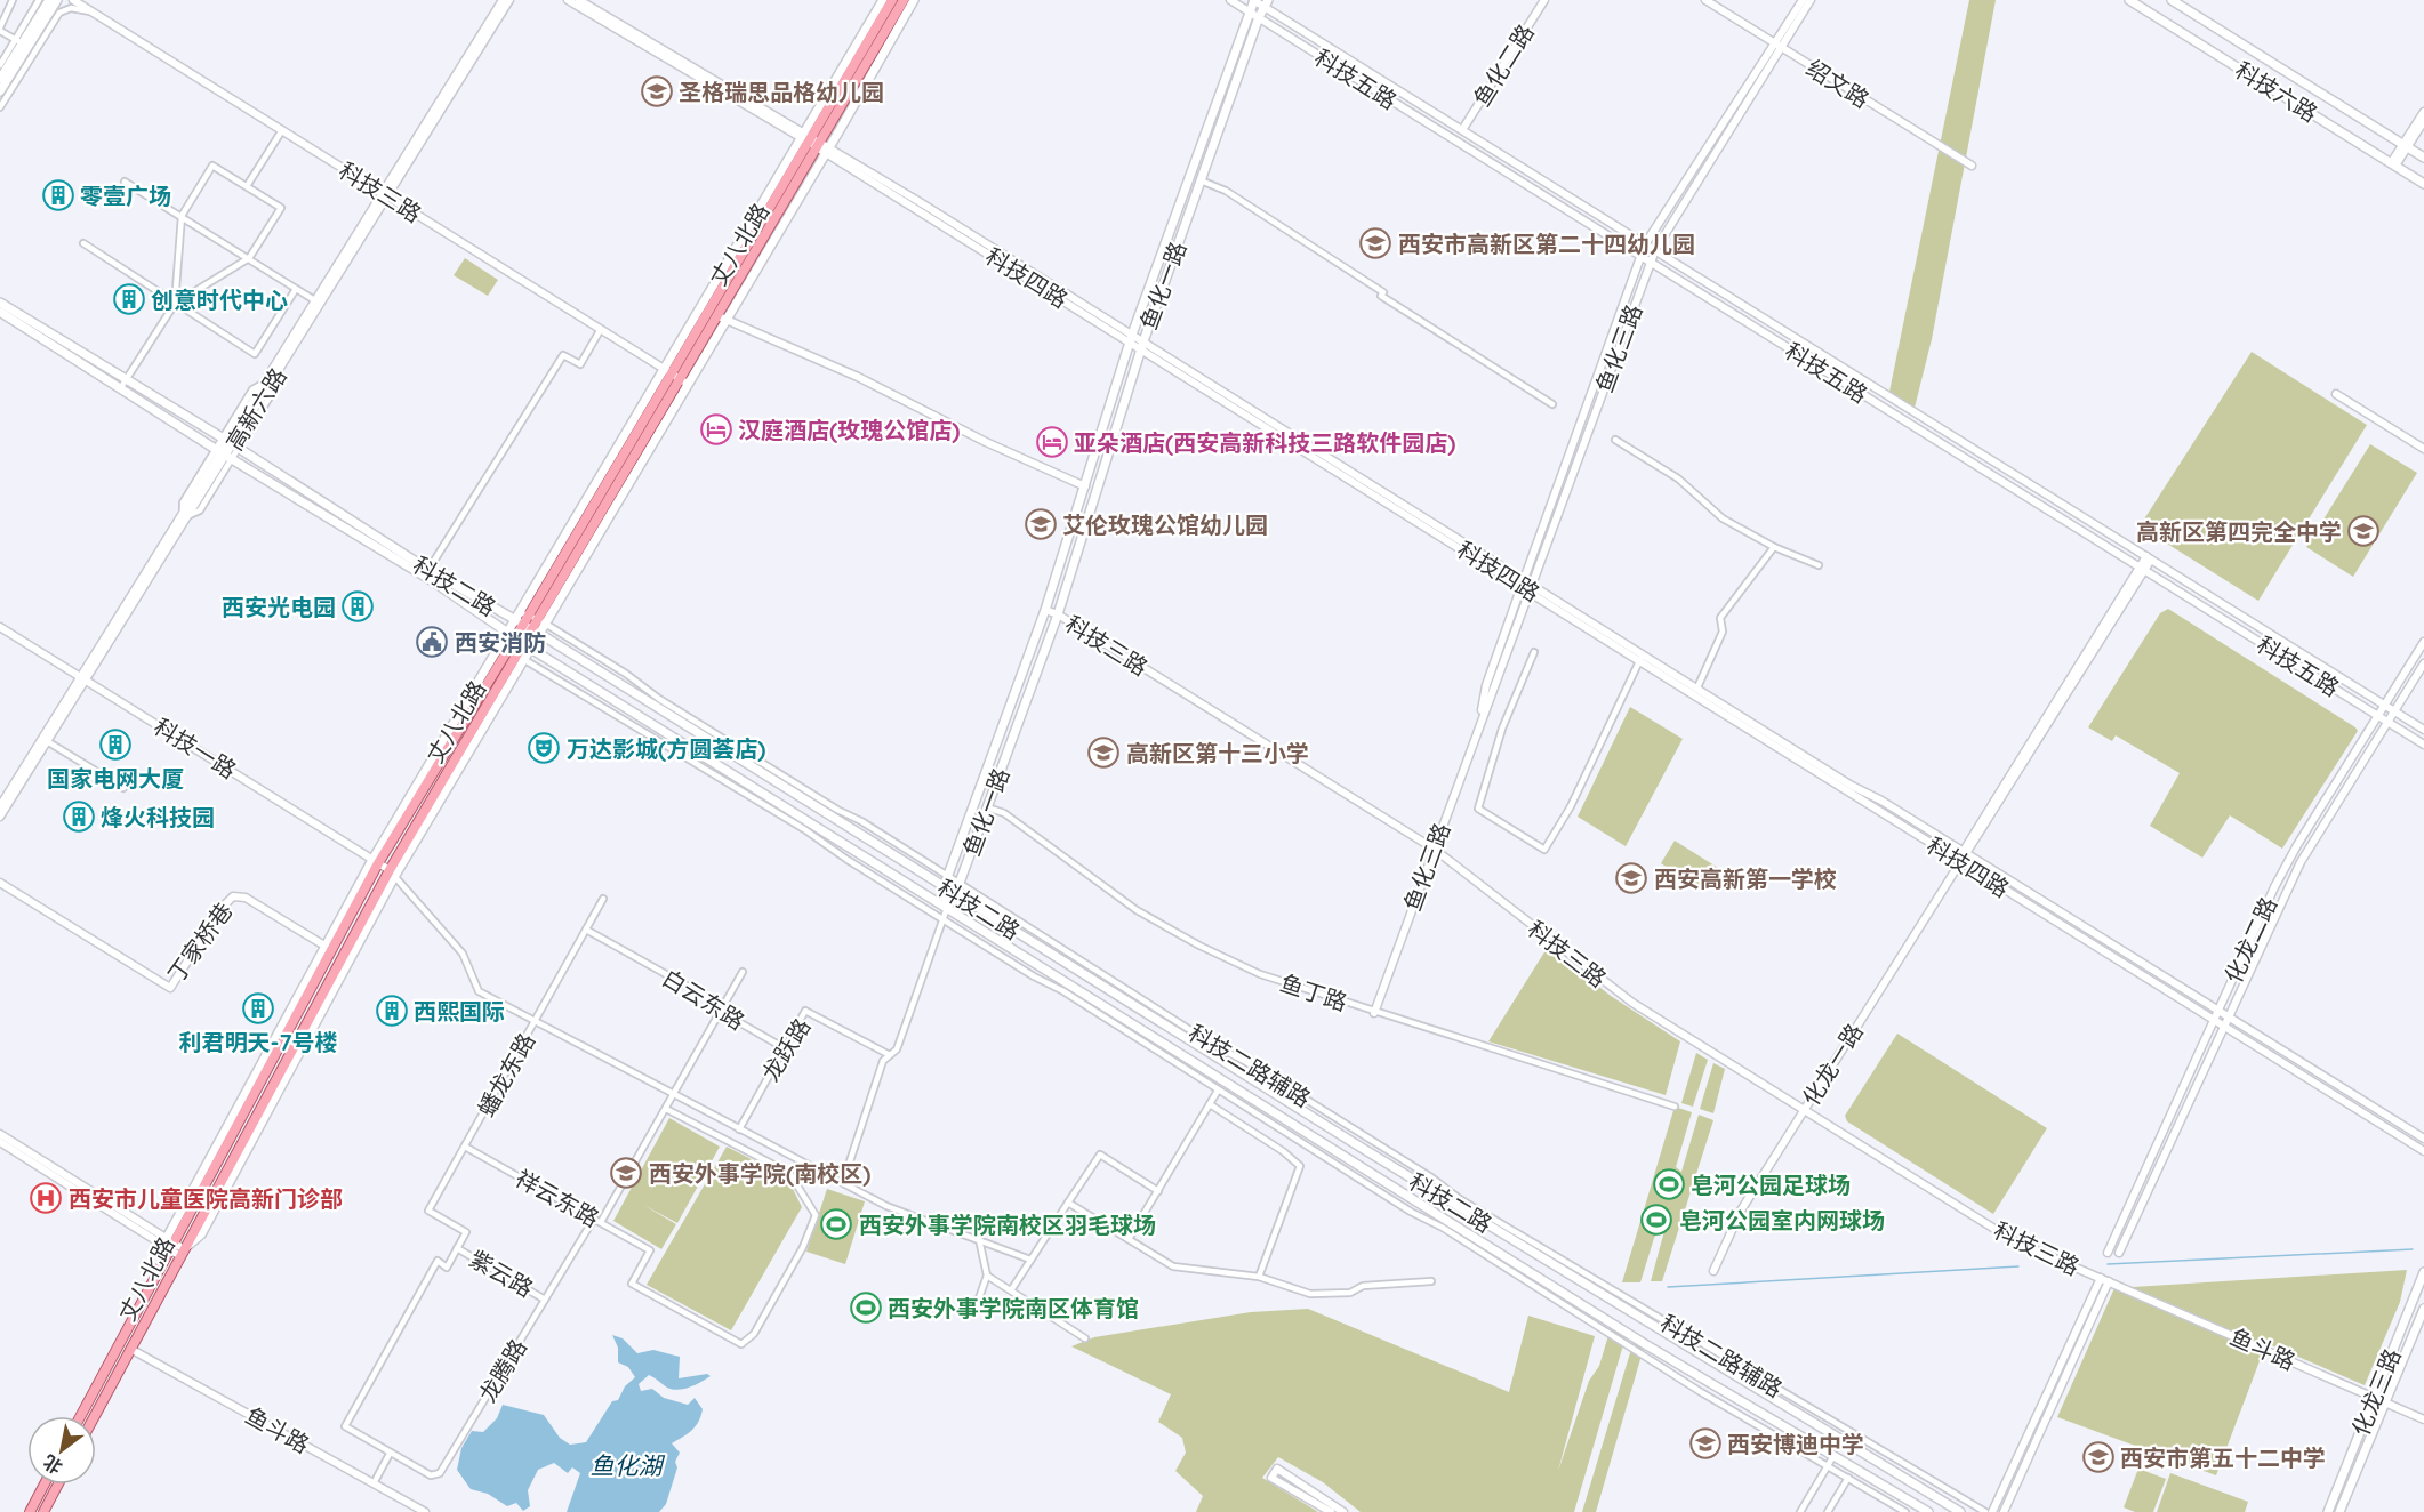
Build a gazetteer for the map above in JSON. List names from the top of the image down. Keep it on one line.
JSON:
{"streets":{"main road":["科技六路","丈八北路","鱼化一路","科技二路","化龙三路"],"street":["鱼化二路","科技五路","绍文路","科技三路","科技四路","鱼化三路","高新六路","科技一路","化龙二路","丁家桥巷","鱼丁路","白云东路","龙跃路","化龙一路","科技二路辅路","蟠龙东路","祥云东路","紫云路","鱼斗路","龙腾路"]},"crossings":[["鱼化二路","科技五路"],["科技五路","鱼化一路"],["科技五路","鱼化三路"],["科技五路","化龙二路"],["科技五路","化龙一路"],["绍文路","鱼化三路"],["科技三路","丈八北路"],["科技三路","鱼化一路"],["科技三路","鱼化三路"],["科技三路","高新六路"],["科技三路","化龙一路"],["科技三路","鱼斗路"],["丈八北路","科技四路"],["丈八北路","科技二路"],["丈八北路","科技一路"],["丈八北路","丁家桥巷"],["丈八北路","科技二路辅路"],["丈八北路","鱼斗路"],["科技四路","鱼化一路"],["科技四路","鱼化三路"],["科技四路","化龙二路"],["科技四路","化龙一路"],["鱼化一路","科技二路"],["鱼化一路","鱼丁路"],["鱼化一路","科技二路辅路"],["鱼化三路","鱼丁路"],["高新六路","科技二路"],["高新六路","科技一路"],["白云东路","龙跃路"],["白云东路","蟠龙东路"],["蟠龙东路","祥云东路"],["蟠龙东路","紫云路"],["祥云东路","龙腾路"],["紫云路","龙腾路"],["鱼斗路","化龙三路"]],"water":["鱼化湖"],"places":{"school or university":["圣格瑞思品格幼儿园","西安市高新区第二十四幼儿园","艾伦玫瑰公馆幼儿园","高新区第四完全中学","高新区第十三小学","西安高新第一学校","西安外事学院(南校区)","西安博迪中学","西安市第五十二中学"],"building":["零壹广场","创意时代中心","西安光电园","国家电网大厦","烽火科技园","利君明天-7号楼","西熙国际"],"hotel":["汉庭酒店(玫瑰公馆店)","亚朵酒店(西安高新科技三路软件园店)"],"public building":["西安消防"],"theatre":["万达影城(方圆荟店)"],"sports":["皂河公园足球场","皂河公园室内网球场","西安外事学院南校区羽毛球场","西安外事学院南区体育馆"],"hospital":["西安市儿童医院高新门诊部"]},"north":"bottom left"}
